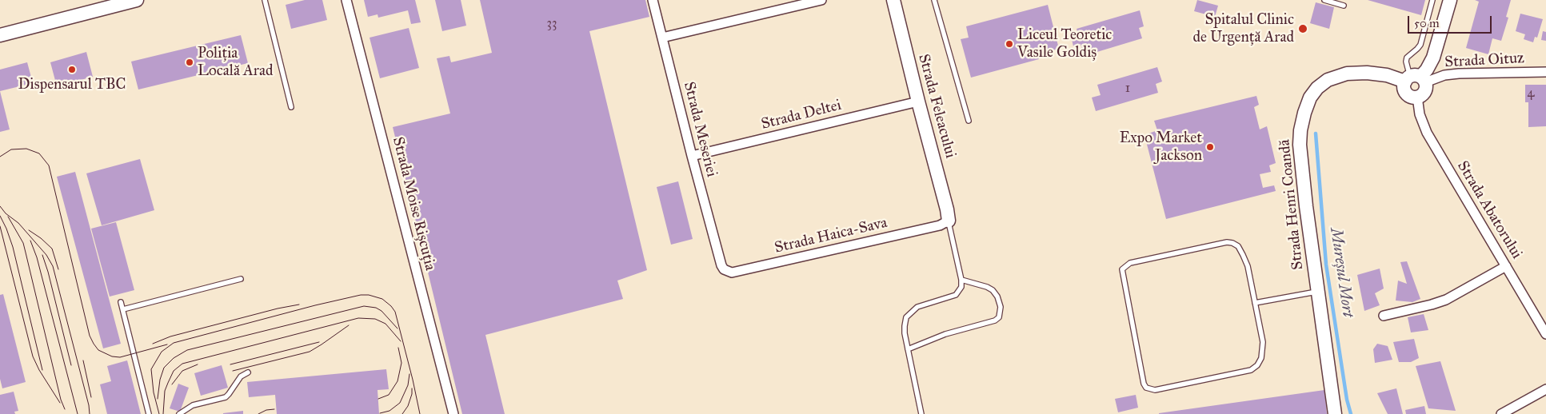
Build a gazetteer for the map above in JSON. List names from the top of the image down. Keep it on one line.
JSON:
{"streets":{"street":["Strada Oituz","Strada Feleacului","Strada Deltei","Strada Meseriei","Strada Moise Rișcuția","Strada Henri Coandă","Strada Abatorului","Strada Haica-Sava"]},"crossings":[["Strada Oituz","Strada Henri Coandă"],["Strada Feleacului","Strada Deltei"],["Strada Feleacului","Strada Haica-Sava"],["Strada Deltei","Strada Meseriei"],["Strada Meseriei","Strada Haica-Sava"]],"water":["Mureșul Mort"],"places":["Spitalul Clinic de Urgență Arad","Liceul Teoretic Vasile Goldiș","Poliția Locală Arad","Dispensarul TBC","Expo Market Jackson"],"house_numbers":["33","1","4"],"scale_bar":"50 m"}
